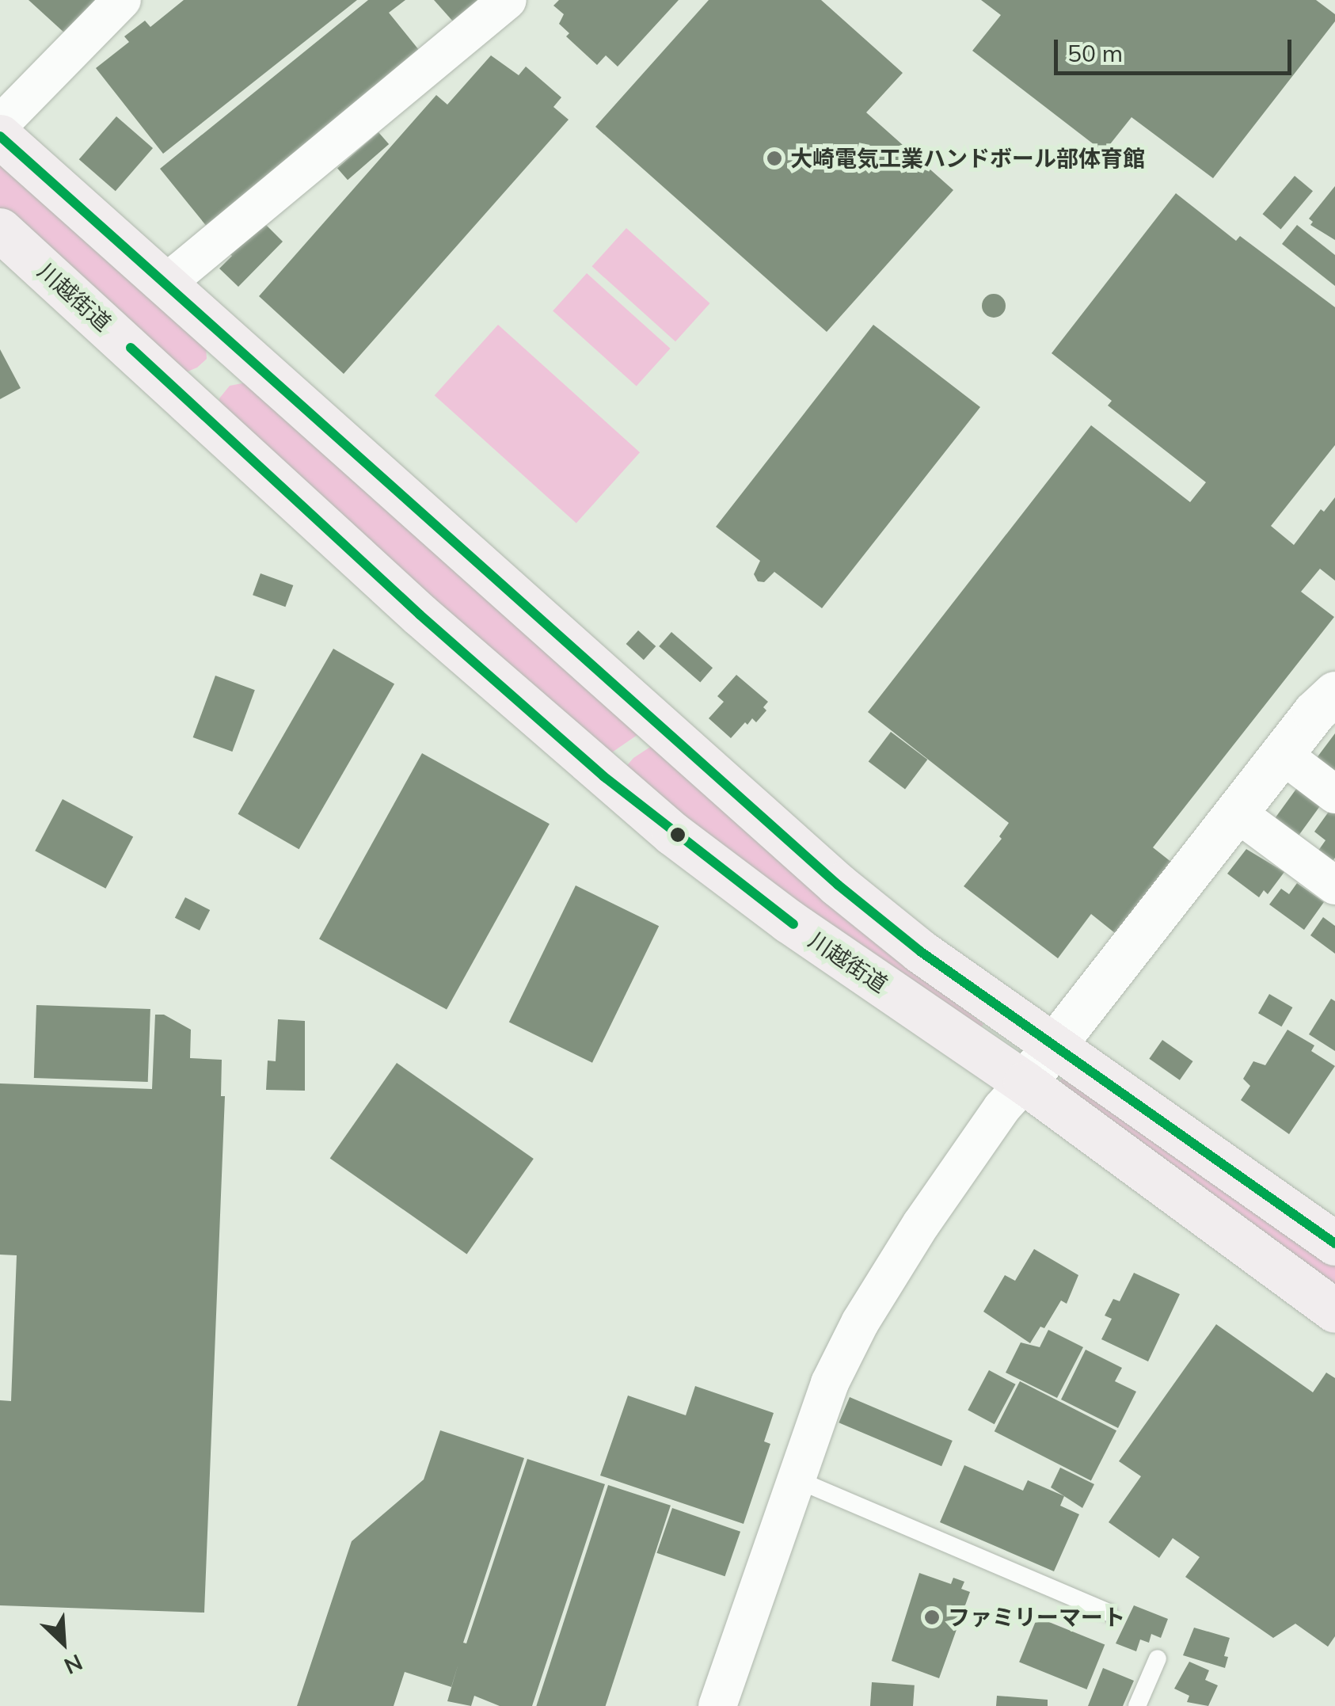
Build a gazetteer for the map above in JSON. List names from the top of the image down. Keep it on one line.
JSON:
{"streets":{"highway":["川越街道"]},"places":["大崎電気工業ハンドボール部体育館","ファミリーマート"],"scale_bar":"50 m","north":"bottom right"}
